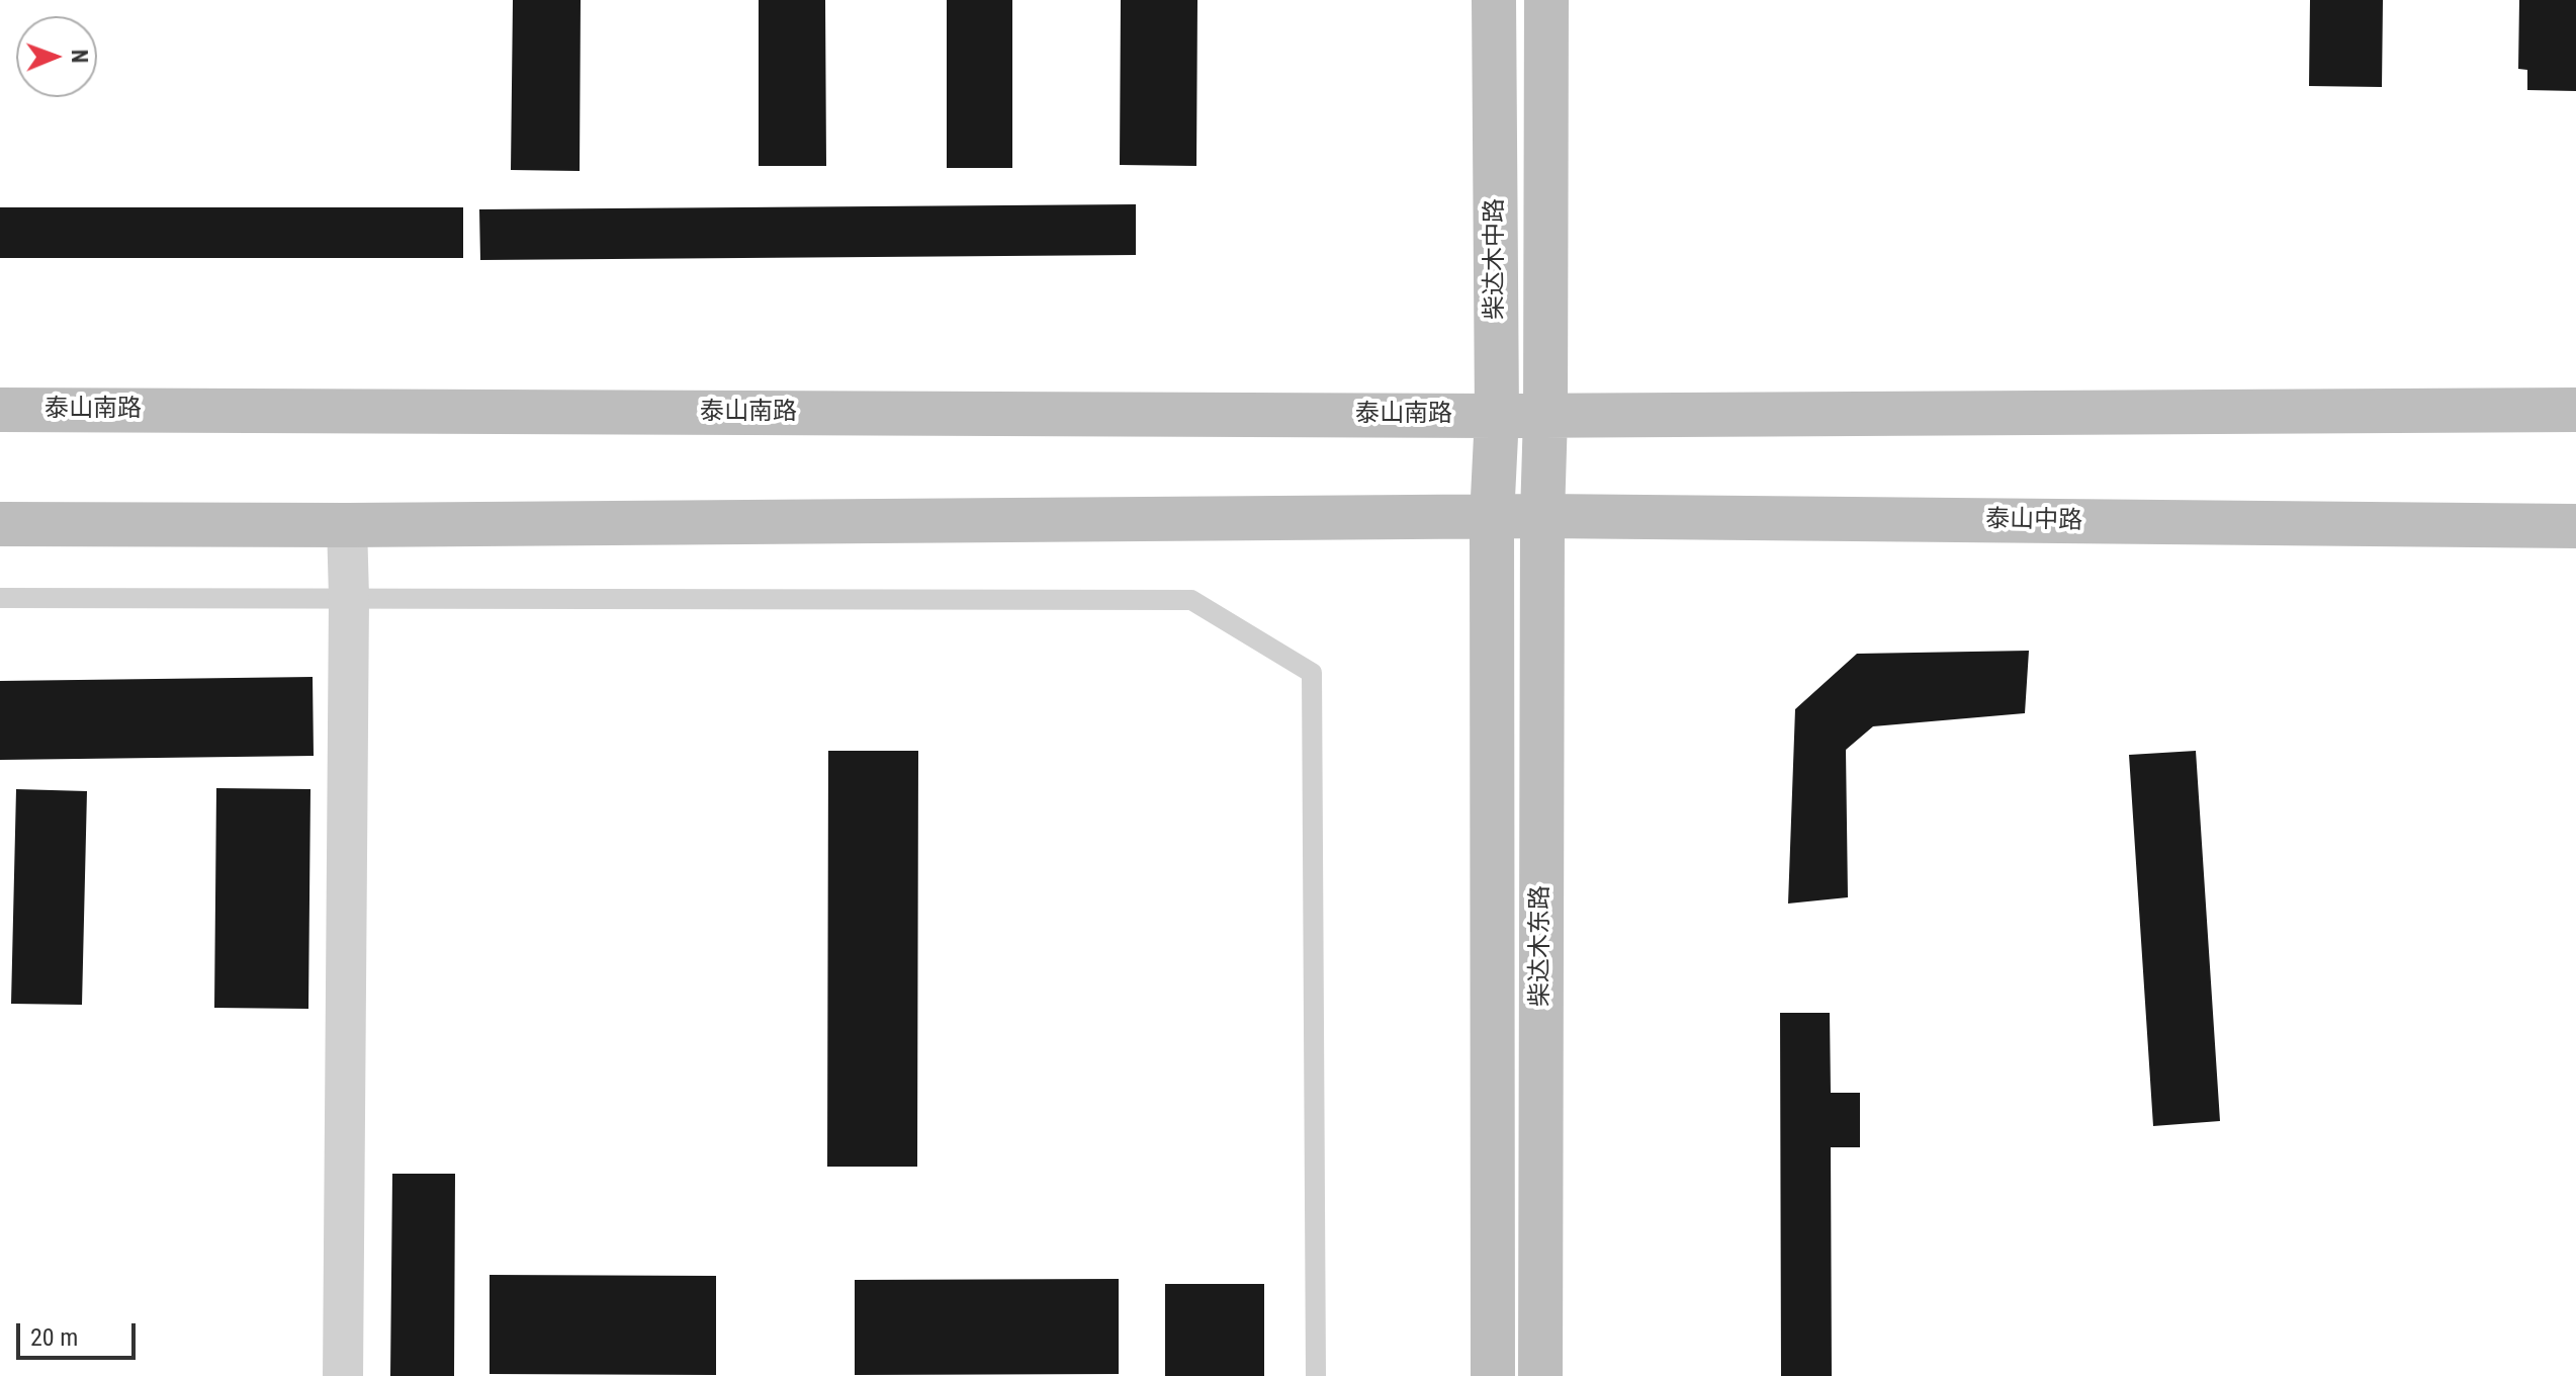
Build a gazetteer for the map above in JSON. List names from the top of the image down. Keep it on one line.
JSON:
{"streets":{"street":["柴达木中路","泰山南路","泰山中路","柴达木东路"]},"crossings":[["柴达木中路","泰山南路"],["柴达木中路","泰山中路"],["柴达木中路","柴达木东路"],["泰山中路","柴达木东路"]],"scale_bar":"20 m","north":"right"}
